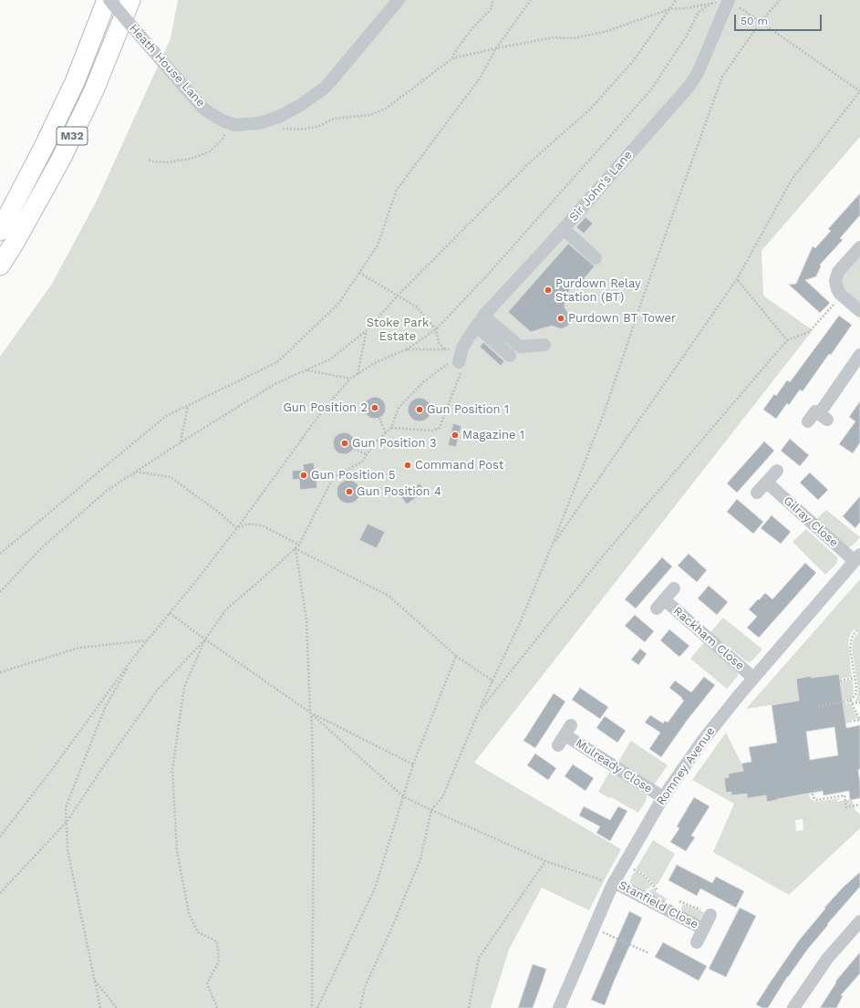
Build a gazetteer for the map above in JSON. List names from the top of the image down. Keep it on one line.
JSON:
{"streets":{"highway":["M32"],"street":["Heath House Lane","Sir John's Lane","Gilray Close","Rackham Close","Mulready Close","Romney Avenue","Stanfield Close"]},"crossings":[["Heath House Lane","M32"],["Gilray Close","Romney Avenue"],["Rackham Close","Romney Avenue"],["Mulready Close","Romney Avenue"],["Romney Avenue","Stanfield Close"]],"parks":["Stoke Park Estate"],"places":["Purdown Relay Station (BT)","Purdown BT Tower","Gun Position 2","Gun Position 1","Magazine 1","Gun Position 3","Command Post","Gun Position 5","Gun Position 4"],"scale_bar":"50 m"}
